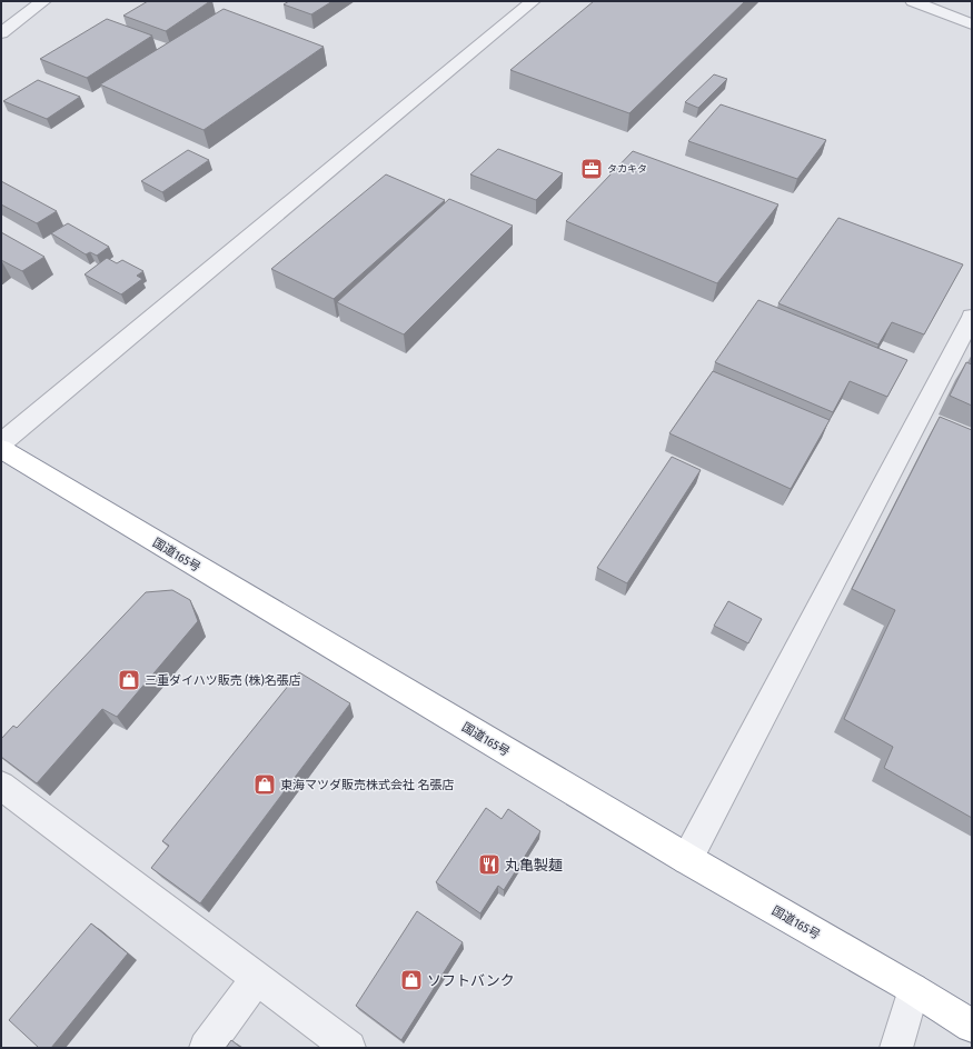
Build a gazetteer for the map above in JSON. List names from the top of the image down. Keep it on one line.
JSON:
{"streets":{"highway":["国道165号"]},"places":{"office":["タカキタ"],"shop":["三重ダイハツ販売 (株)名張店","東海マツダ販売株式会社 名張店","ソフトバンク"],"restaurant":["丸亀製麺"]}}
